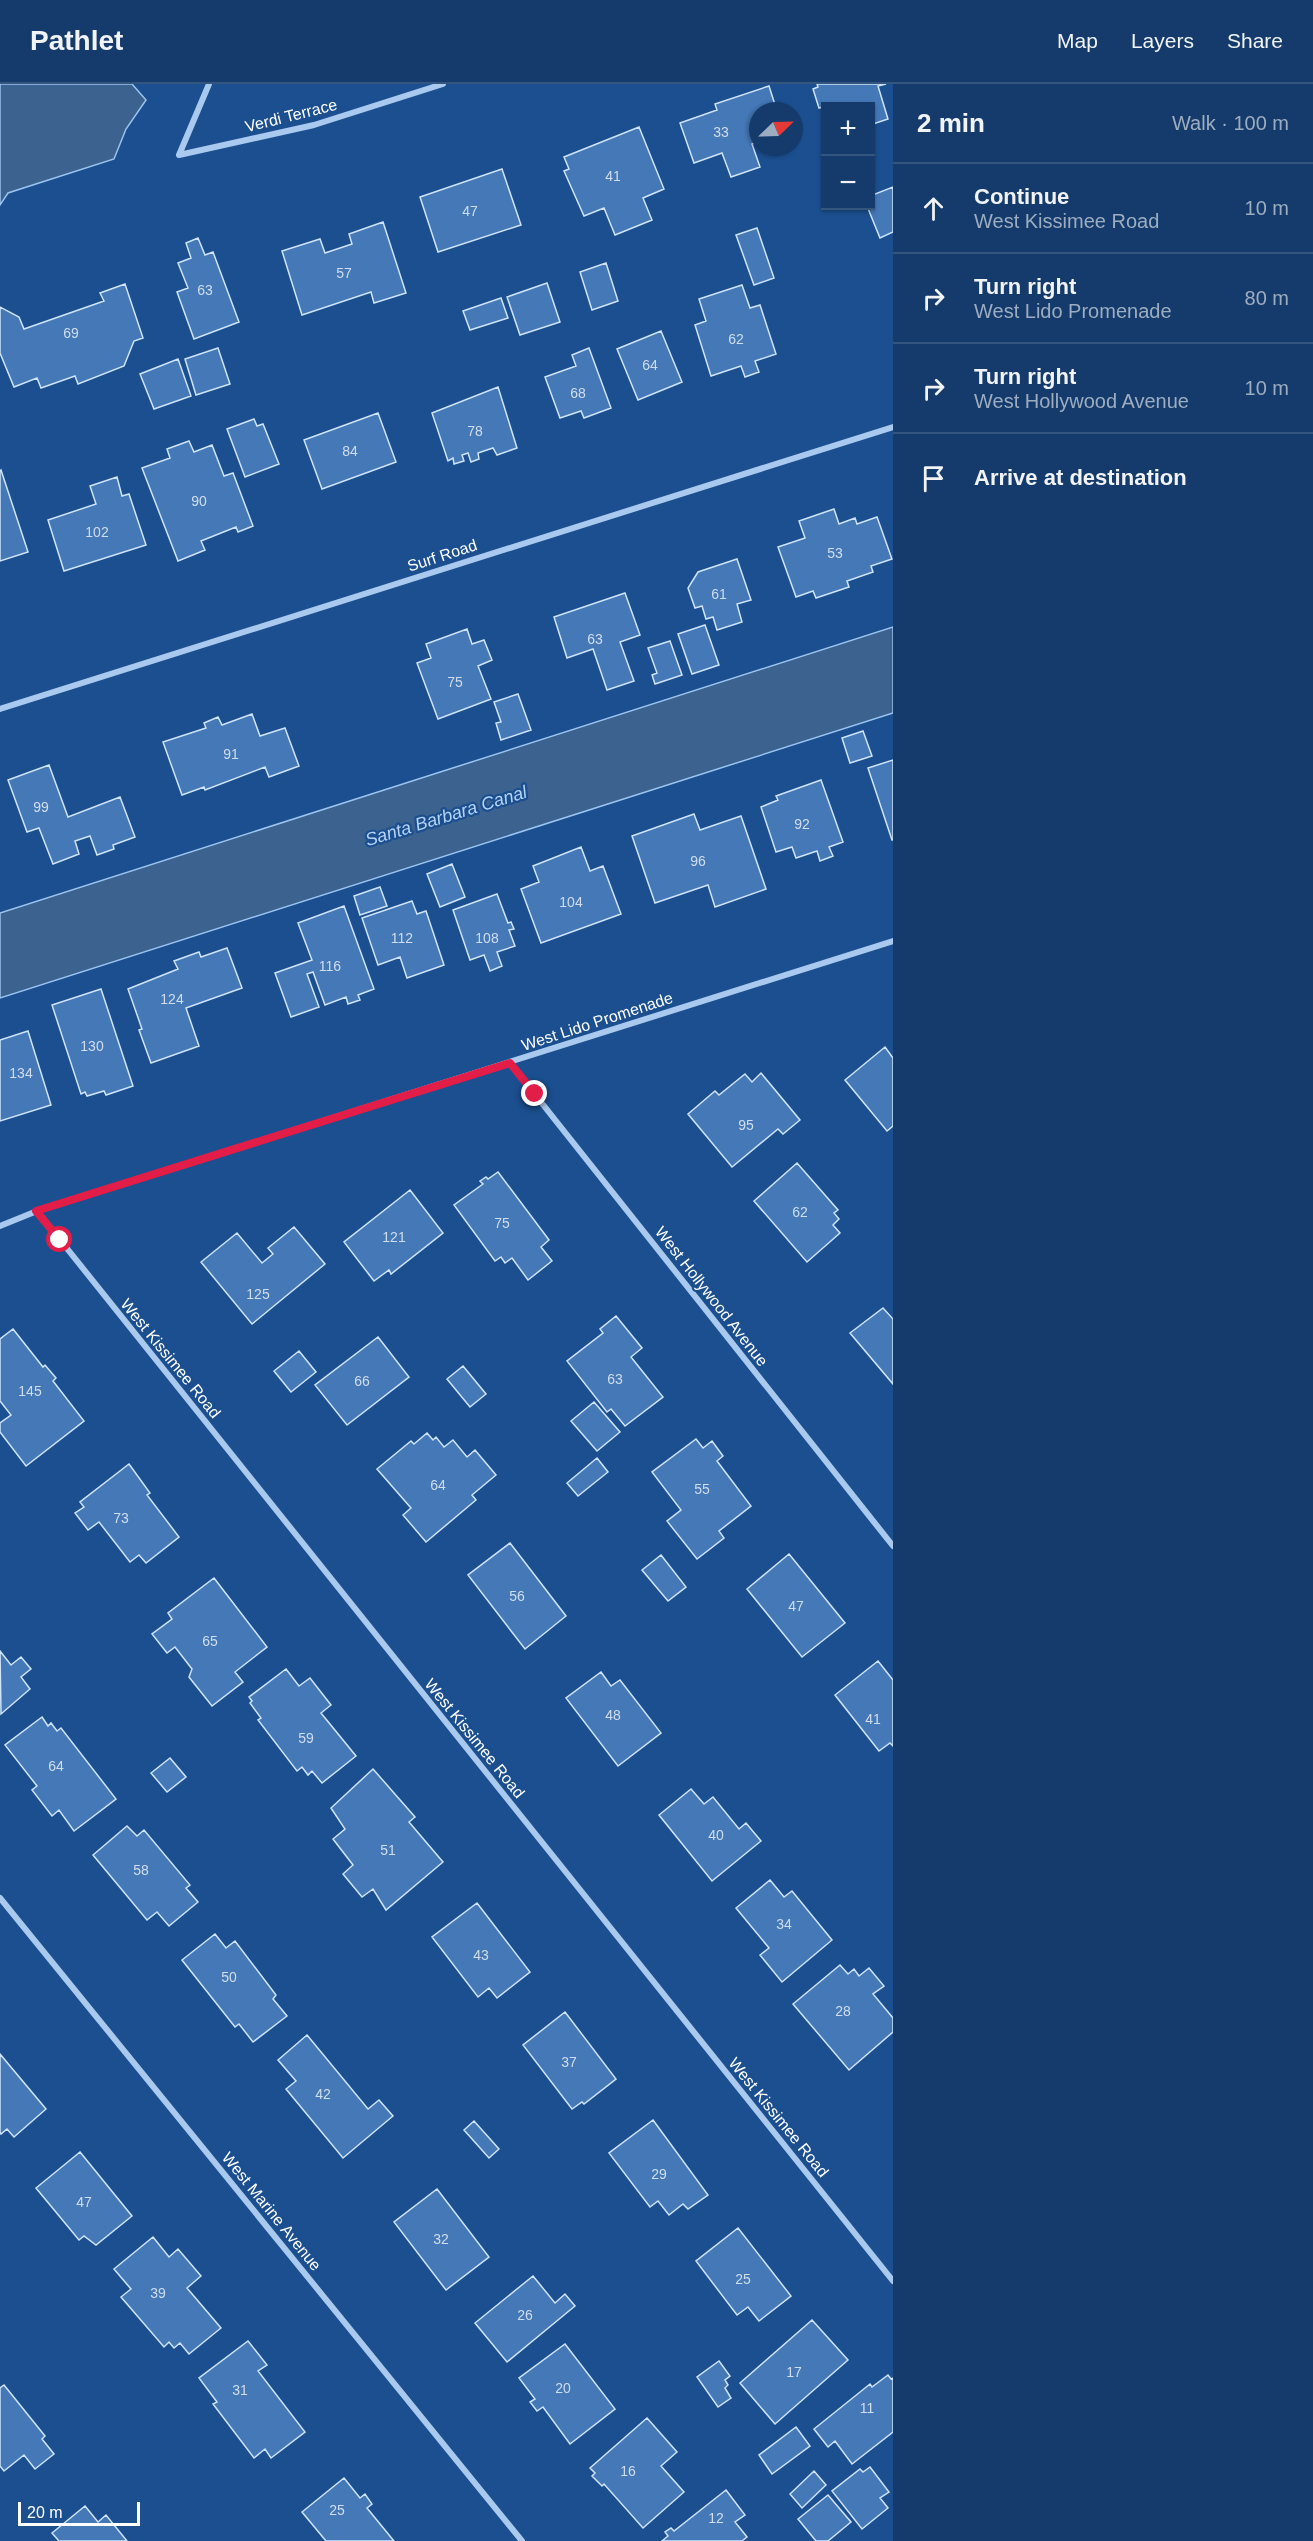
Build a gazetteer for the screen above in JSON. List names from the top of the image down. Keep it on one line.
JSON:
{"streets":{"street":["Verdi Terrace","Surf Road","West Lido Promenade","West Hollywood Avenue","West Kissimee Road","West Marine Avenue"]},"crossings":[["West Lido Promenade","West Hollywood Avenue"],["West Lido Promenade","West Kissimee Road"]],"water":["Santa Barbara Canal"],"house_numbers":["33","41","47","57","63","69","62","64","68","78","84","90","102","53","61","63","75","91","99","92","96","104","112","108","116","124","130","134","95","62","75","121","125","63","66","145","64","55","73","56","47","65","48","41","59","64","40","51","58","34","43","50","28","37","42","29","47","32","25","39","26","17","20","31","11","16","25","12"],"scale_bar":"20 m","north":"top right","page":{"header":"Pathlet","nav":["Map","Layers","Share"],"heading":["2 min","Walk · 100 m"],"map_buttons":["+","−"],"list":[["Continue","West Kissimee Road","10 m"],["Turn right","West Lido Promenade","80 m"],["Turn right","West Hollywood Avenue","10 m"],"Arrive at destination"],"scale":"20 m"}}
